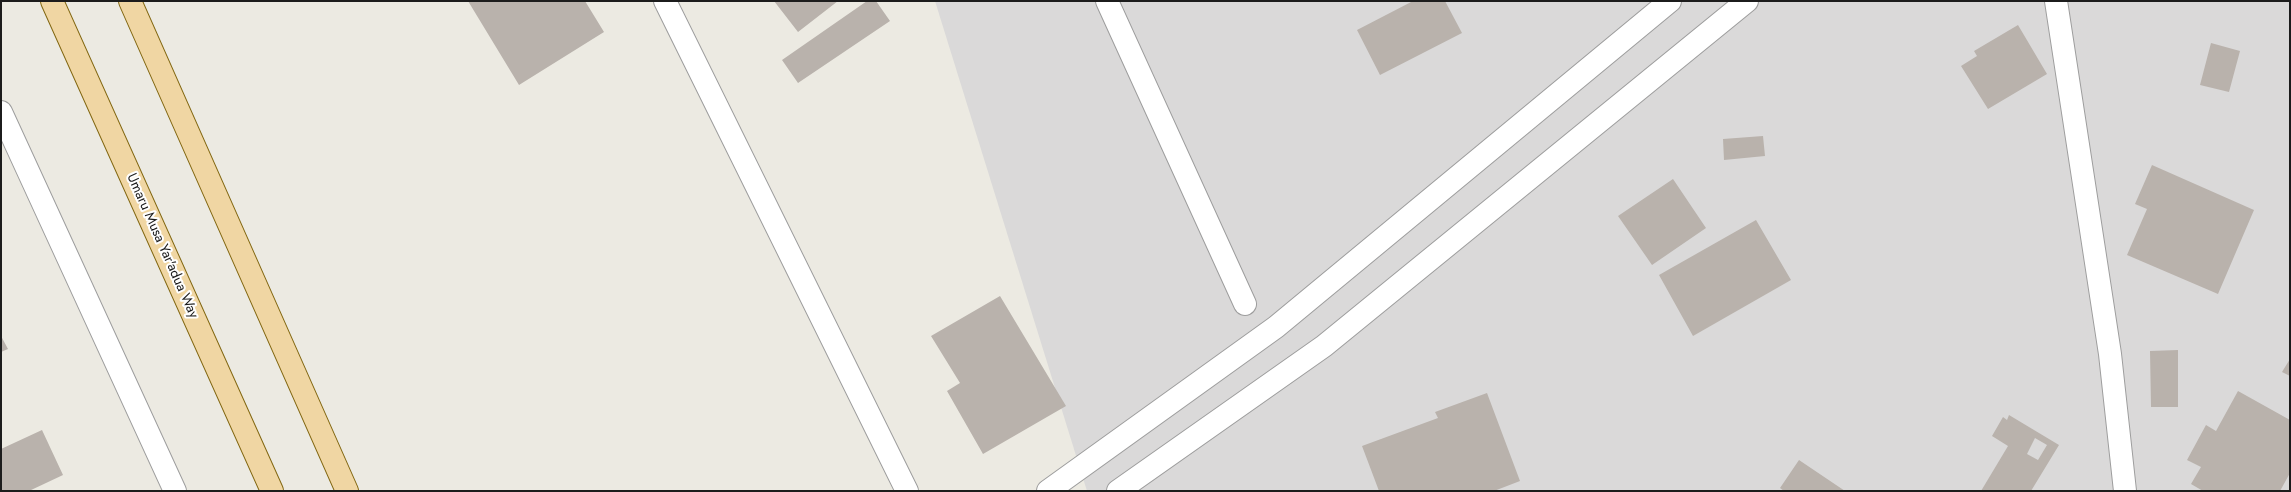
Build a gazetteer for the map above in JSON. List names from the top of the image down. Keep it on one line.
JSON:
{"streets":{"main road":["Umaru Musa Yar'adua Way"]}}
